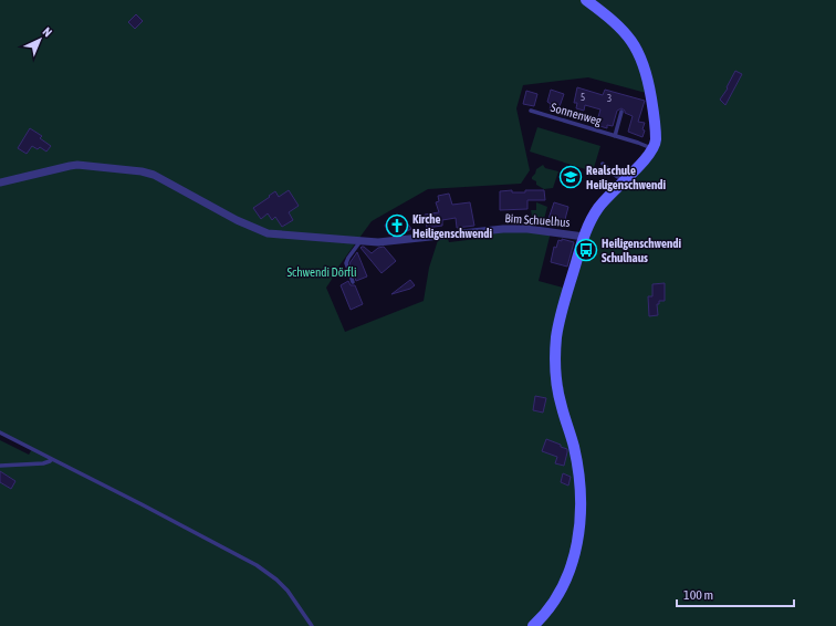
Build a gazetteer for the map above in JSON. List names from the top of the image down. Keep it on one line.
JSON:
{"streets":{"street":["Bim Schuelhus"],"lane":["Sonnenweg"]},"parks":["Schwendi Dörfli"],"places":{"school or university":["Realschule Heiligenschwendi"],"church":["Kirche Heiligenschwendi"],"bus stop":["Heiligenschwendi Schulhaus"]},"house_numbers":["5","3"],"scale_bar":"100 m","north":"top right"}
